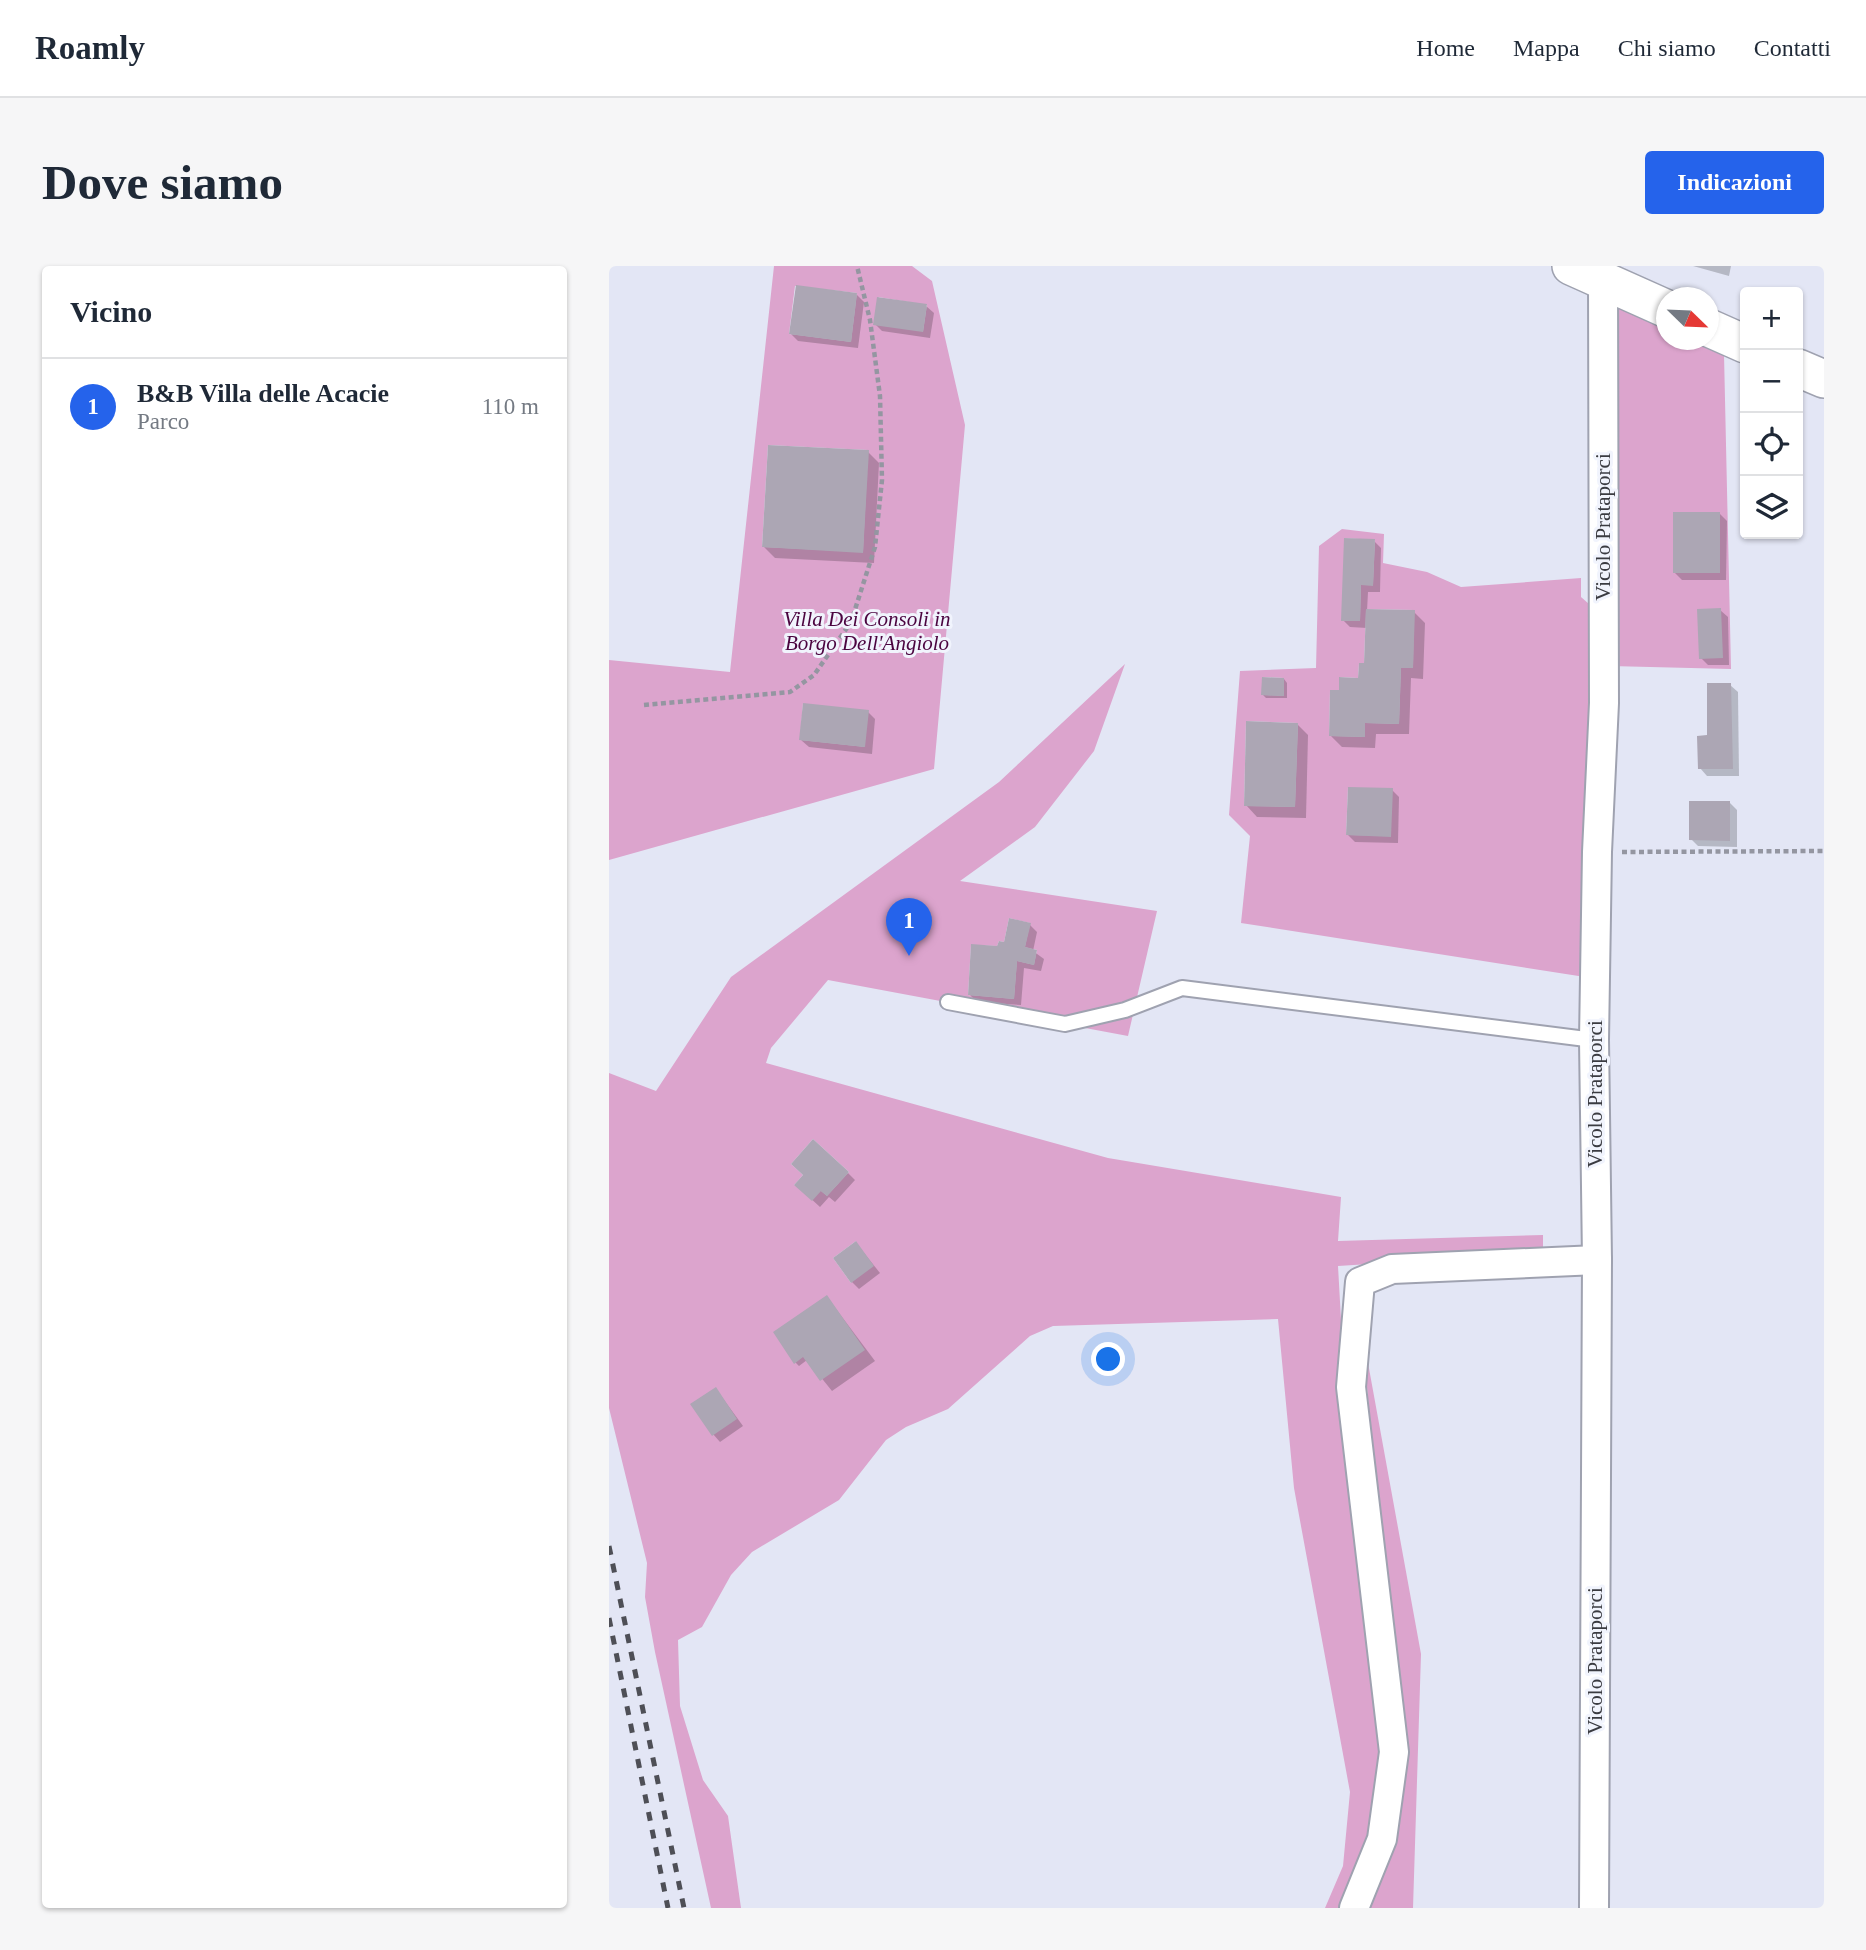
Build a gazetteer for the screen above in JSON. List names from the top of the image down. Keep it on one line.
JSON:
{"streets":{"street":["Vicolo Prataporci"]},"parks":["Villa Dei Consoli in Borgo Dell'Angiolo"],"north":"bottom right","page":{"header":"Roamly","nav":["Home","Mappa","Chi siamo","Contatti"],"buttons":"Indicazioni","title":"Dove siamo","heading":"Vicino","map_buttons":["+","−"],"list":[{"mark":"1","name":"B&B Villa delle Acacie","note":"Parco","value":"110 m"}],"pins":"1"}}
